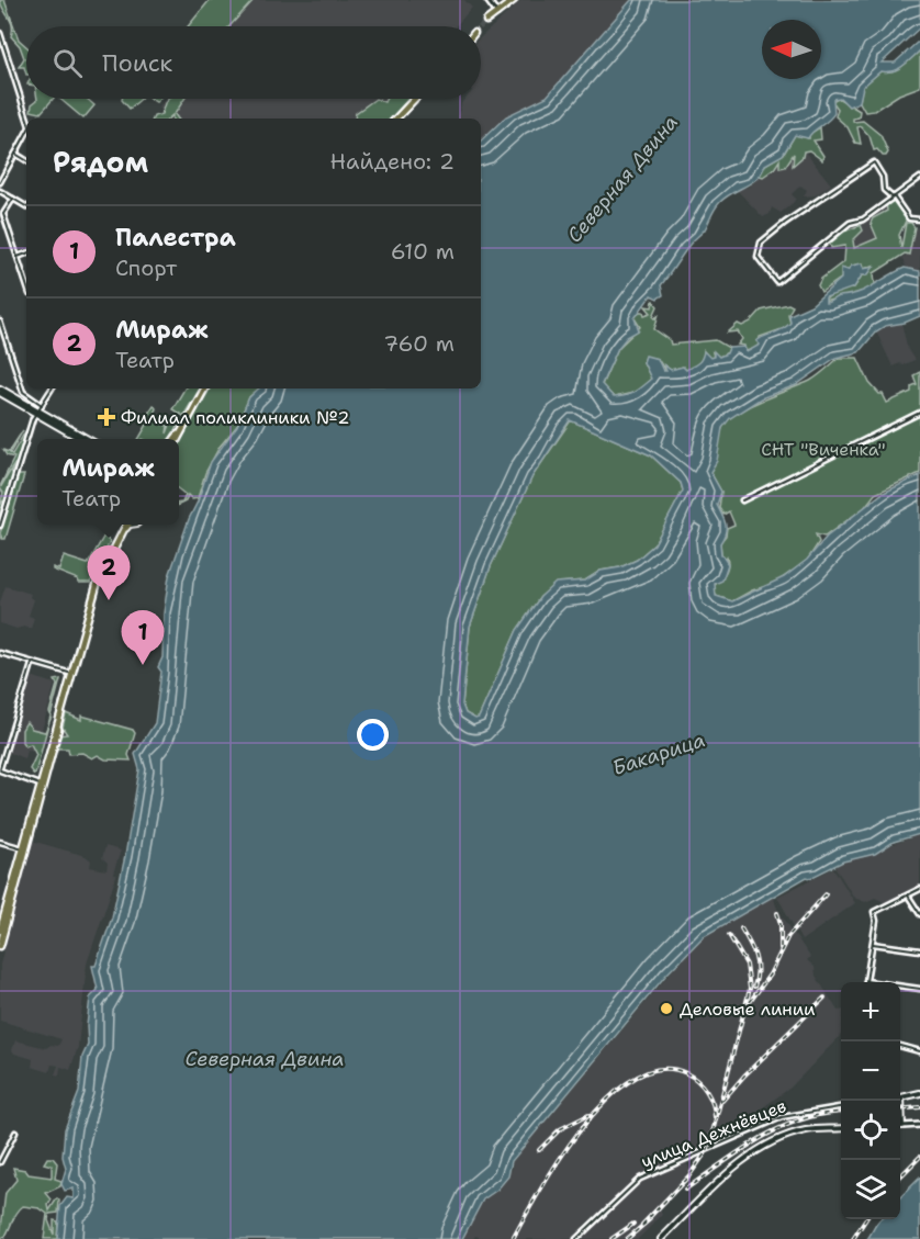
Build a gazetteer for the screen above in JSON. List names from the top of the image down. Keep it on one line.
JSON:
{"streets":{"street":["улица Дежнёвцев"]},"water":["Северная Двина","Бакарица"],"parks":["СНТ \"Виченка\""],"places":{"health":["Филиал поликлиники №2"],"other":["Деловые линии"]},"north":"left","page":{"search":"Поиск","heading":["Рядом","Найдено: 2"],"list":[{"mark":"1","name":"Палестра","note":"Спорт","value":"610 m"},{"mark":"2","name":"Мираж","note":"Театр","value":"760 m"}],"popup":["Мираж","Театр"],"pins":["2","1"],"map_buttons":["+","−"]}}
